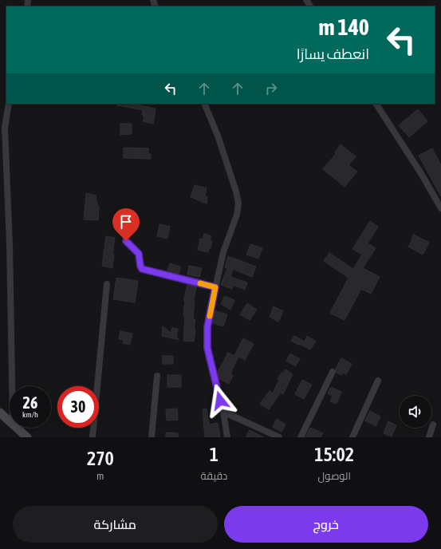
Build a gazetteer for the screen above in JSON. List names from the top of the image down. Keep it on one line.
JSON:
{"page":{"turn":["140 m","انعطف يسارًا"],"speed":"26 km/h","limit":"30","eta":["15:02","الوصول","1","دقيقة","270","m"],"buttons":["خروج","مشاركة"]}}
